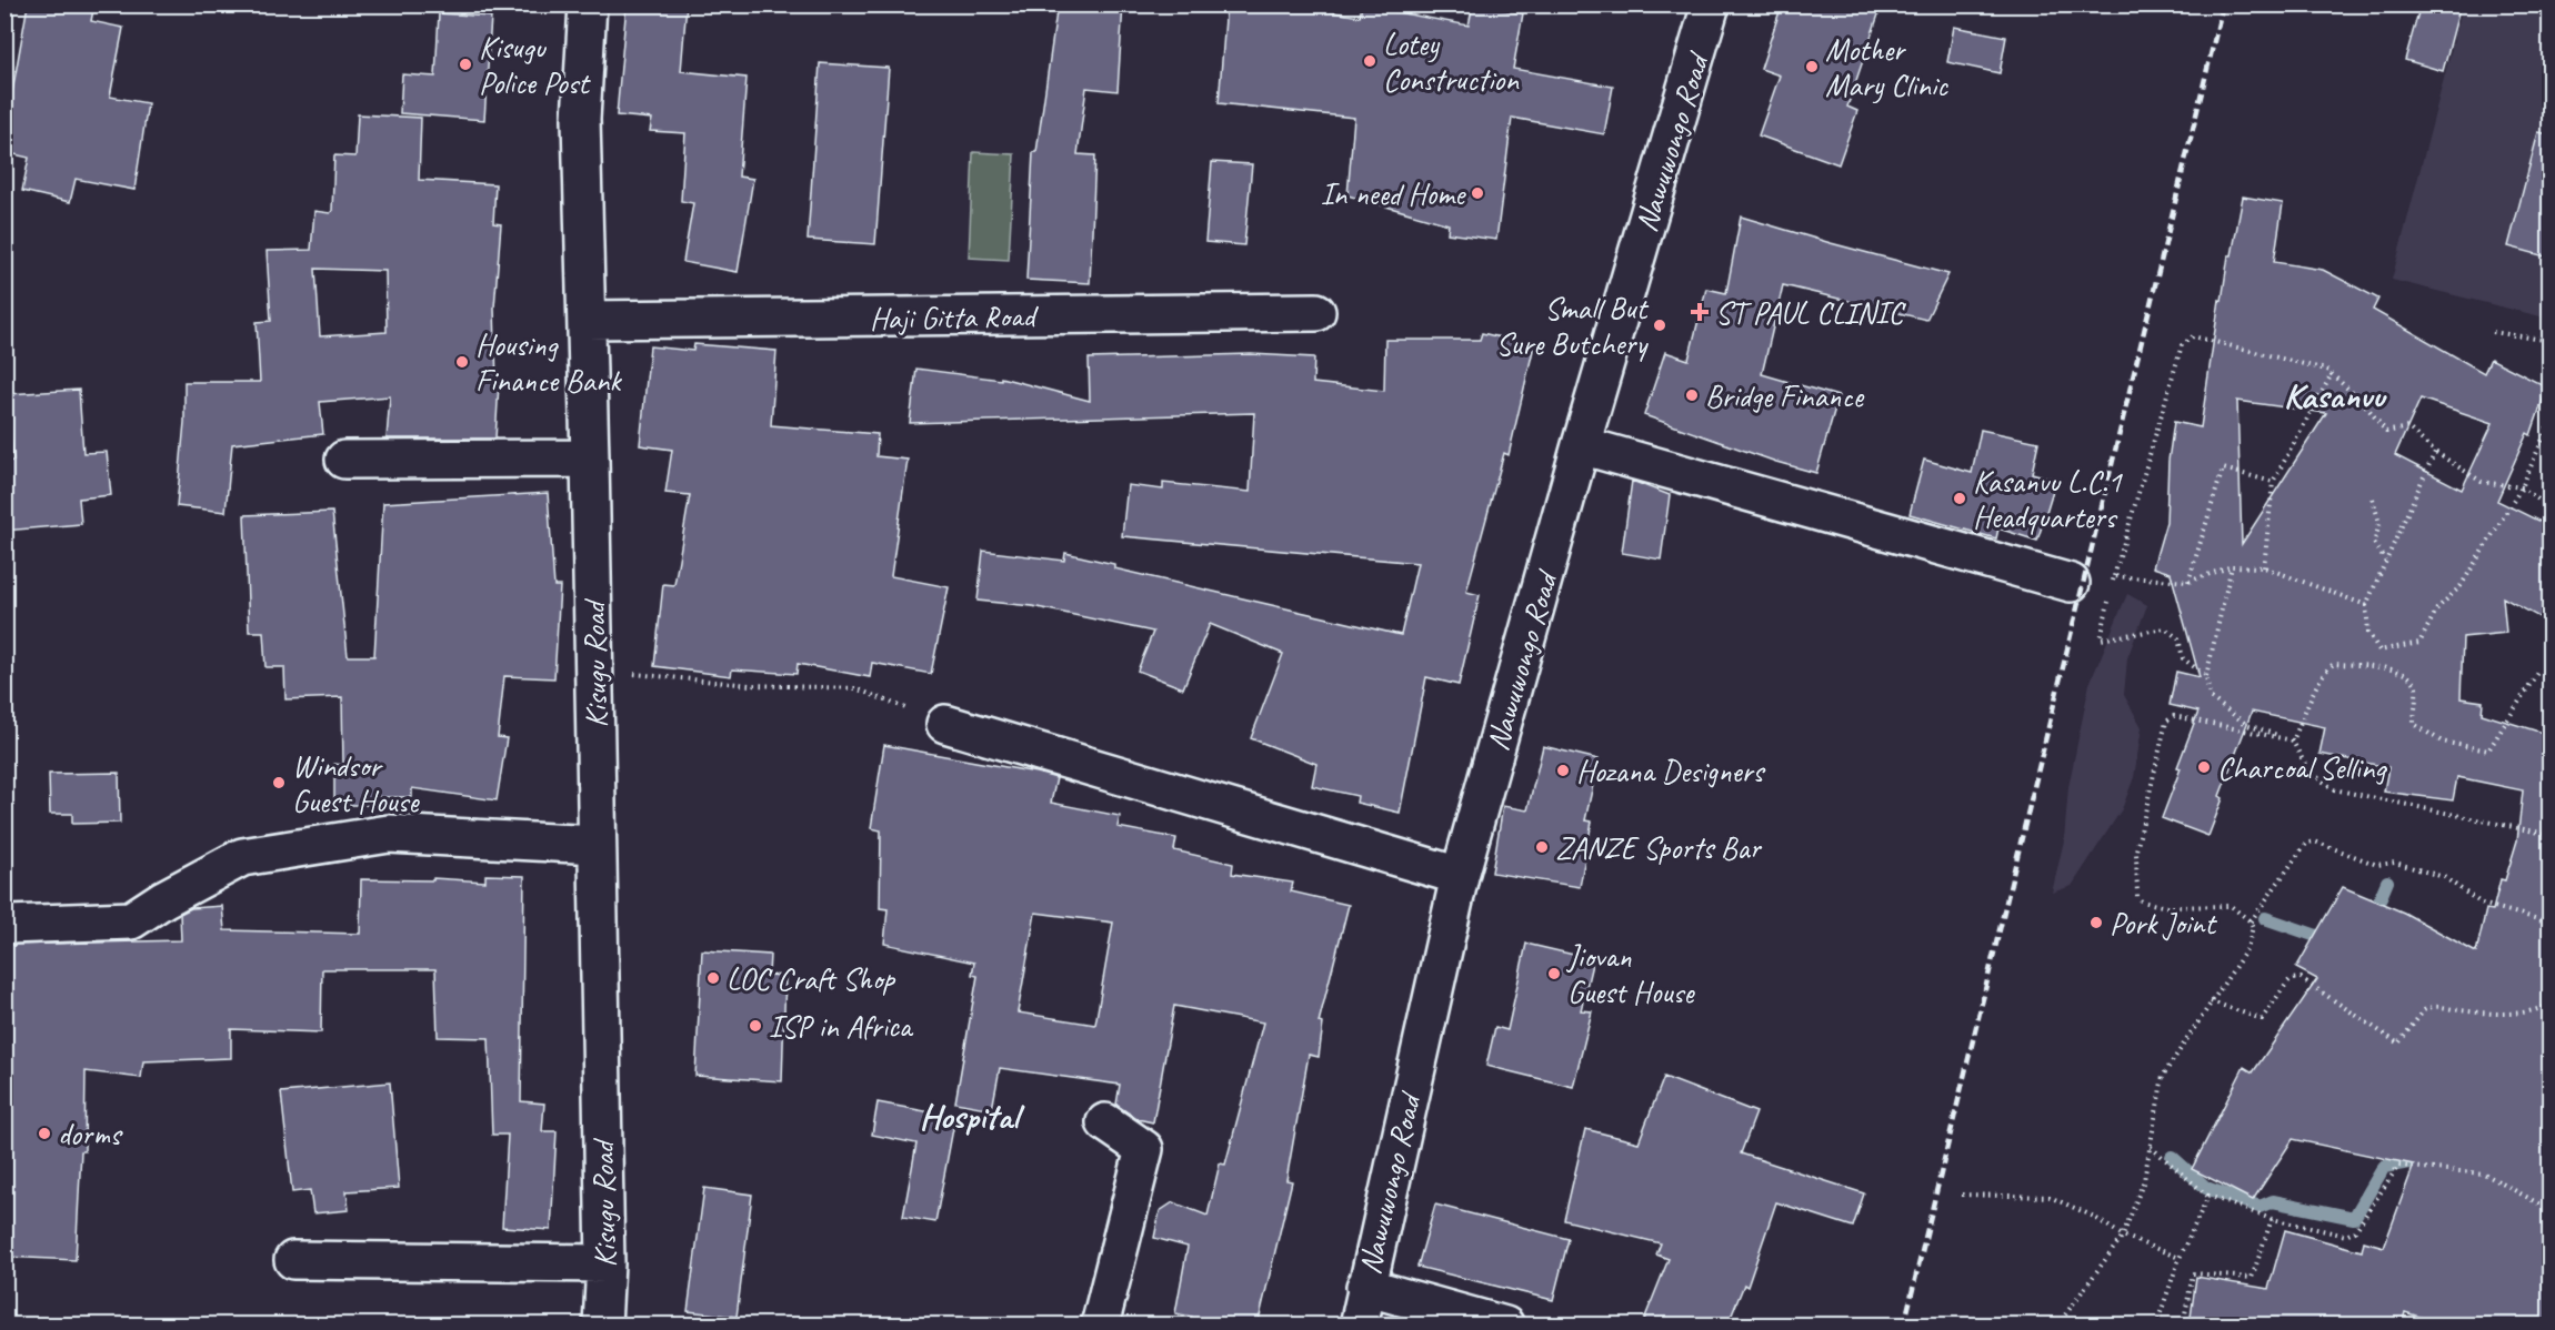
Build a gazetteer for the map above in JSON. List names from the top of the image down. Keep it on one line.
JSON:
{"streets":{"street":["Nawuwongo Road","Haji Gitta Road","Kisugu Road"]},"crossings":[["Haji Gitta Road","Kisugu Road"]],"districts":["Kasanvu","Hospital"],"places":{"other":["Lotey Construction","Kisugu Police Post","Mother Mary Clinic","In need Home","Small But Sure Butchery","Housing Finance Bank","Bridge Finance","Kasanvu L.C.1 Headquarters","Charcoal Selling","Hozana Designers","Windsor Guest House","ZANZE Sports Bar","Pork Joint","Jiovan Guest House","LOC Craft Shop","ISP in Africa","dorms"],"health":["ST PAUL CLINIC"]}}
